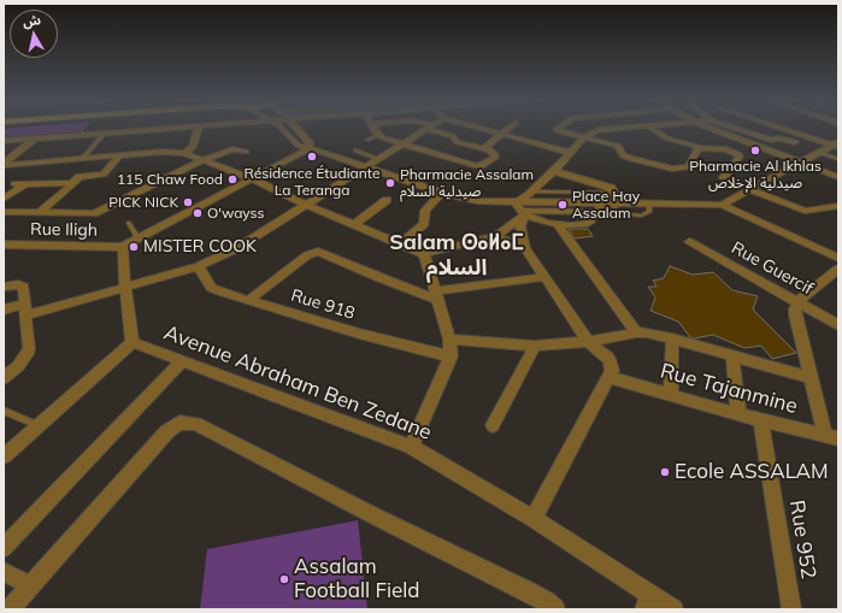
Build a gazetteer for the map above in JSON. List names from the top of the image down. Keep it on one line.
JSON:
{"streets":{"street":["Rue Iligh","Rue Guercif","Rue 918","Avenue Abraham Ben Zedane","Rue Tajanmine","Rue 952"]},"crossings":[["Rue Tajanmine","Rue 952"]],"districts":["Salam ⵙⴰⵍⴰⵎ السلام"],"places":["Pharmacie Al Ikhlas صيدلية الإخلاص","Résidence Étudiante La Teranga","115 Chaw Food","Pharmacie Assalam صيدلية السلام","PICK NICK","Place Hay Assalam","O'wayss","MISTER COOK","Ecole ASSALAM","Assalam Football Field"],"north":"top"}
